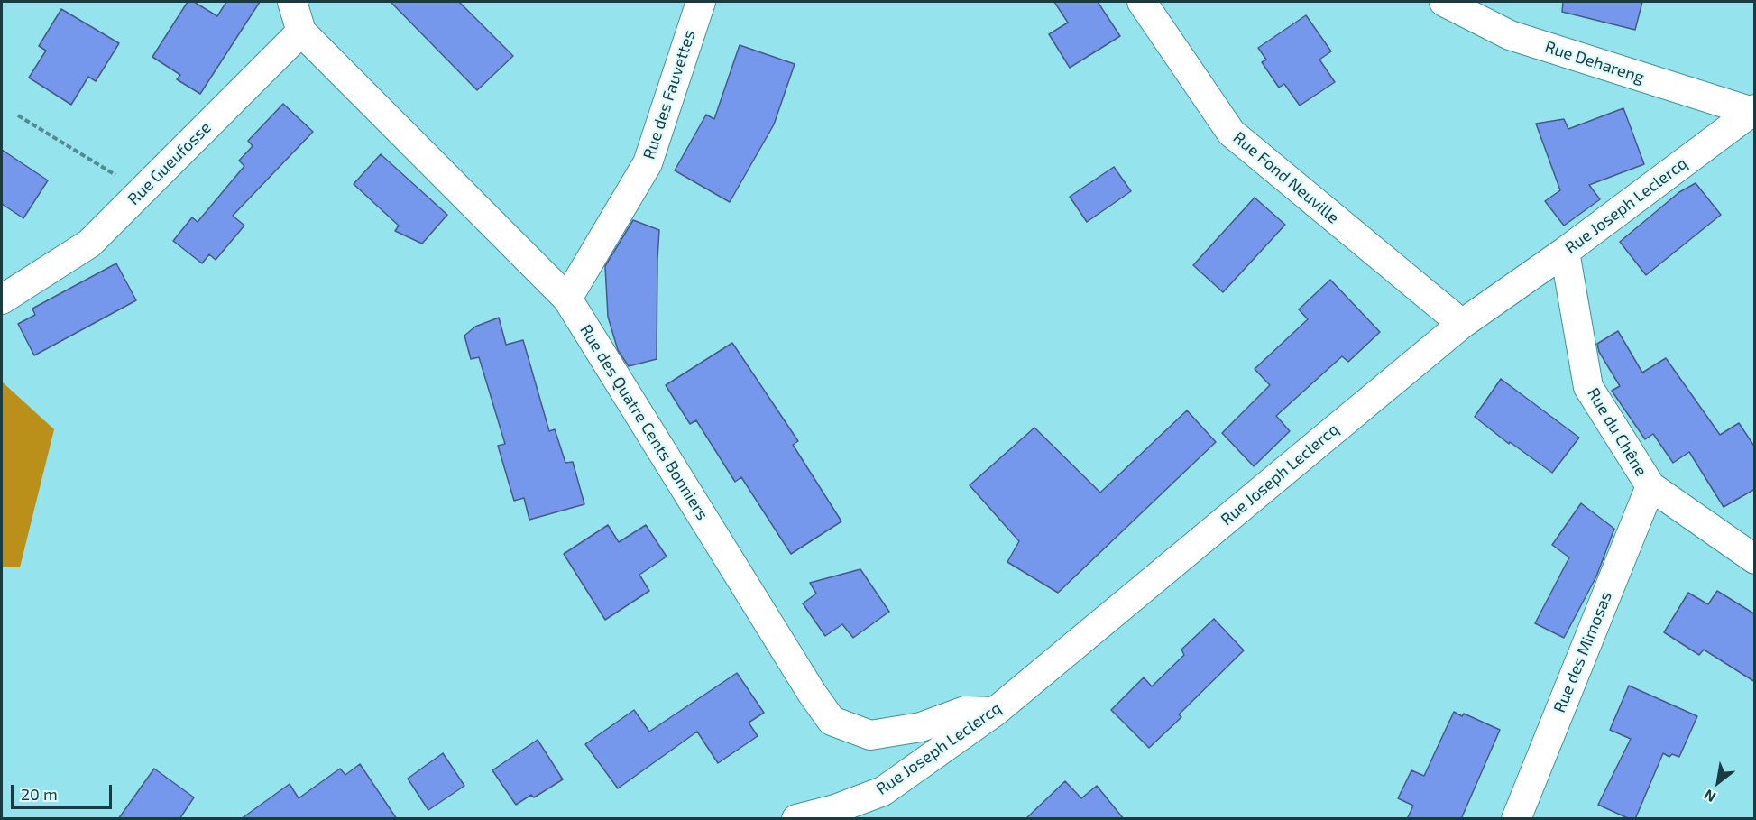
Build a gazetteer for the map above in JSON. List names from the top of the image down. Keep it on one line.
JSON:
{"streets":{"street":["Rue Dehareng","Rue des Fauvettes","Rue Gueufosse","Rue Fond Neuville","Rue Joseph Leclercq","Rue des Quatre Cents Bonniers","Rue du Chêne","Rue des Mimosas"]},"crossings":[["Rue Dehareng","Rue Joseph Leclercq"],["Rue des Fauvettes","Rue des Quatre Cents Bonniers"],["Rue Gueufosse","Rue des Quatre Cents Bonniers"],["Rue Fond Neuville","Rue Joseph Leclercq"],["Rue Joseph Leclercq","Rue des Quatre Cents Bonniers"],["Rue Joseph Leclercq","Rue du Chêne"],["Rue du Chêne","Rue des Mimosas"]],"scale_bar":"20 m","north":"bottom left"}
